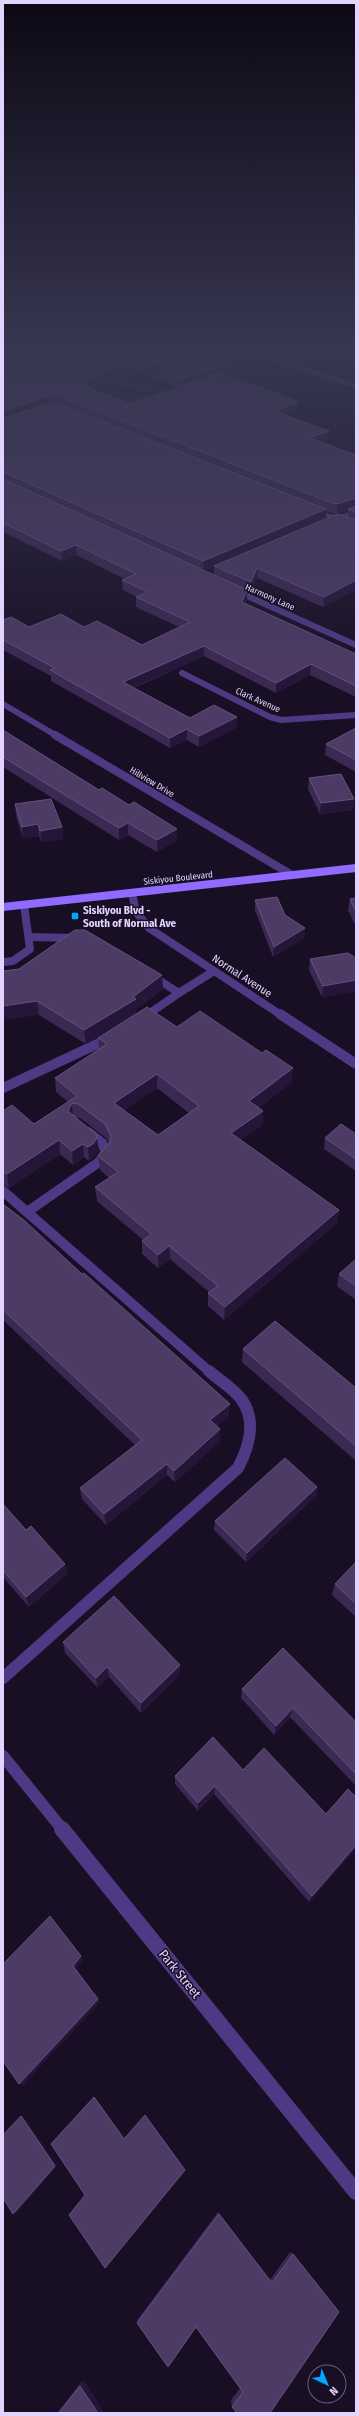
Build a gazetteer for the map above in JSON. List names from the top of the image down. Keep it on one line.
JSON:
{"streets":{"main road":["Siskiyou Boulevard"],"street":["Harmony Lane","Clark Avenue","Hillview Drive","Normal Avenue","Park Street"]},"crossings":[["Hillview Drive","Siskiyou Boulevard"],["Siskiyou Boulevard","Normal Avenue"]],"places":{"transit":["Siskiyou Blvd - South of Normal Ave"]},"north":"bottom right"}
